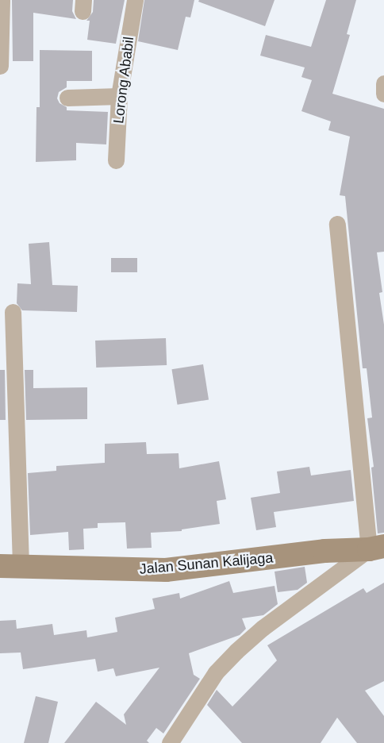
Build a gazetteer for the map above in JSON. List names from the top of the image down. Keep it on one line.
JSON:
{"streets":{"street":["Lorong Ababil","Jalan Sunan Kalijaga"]}}
